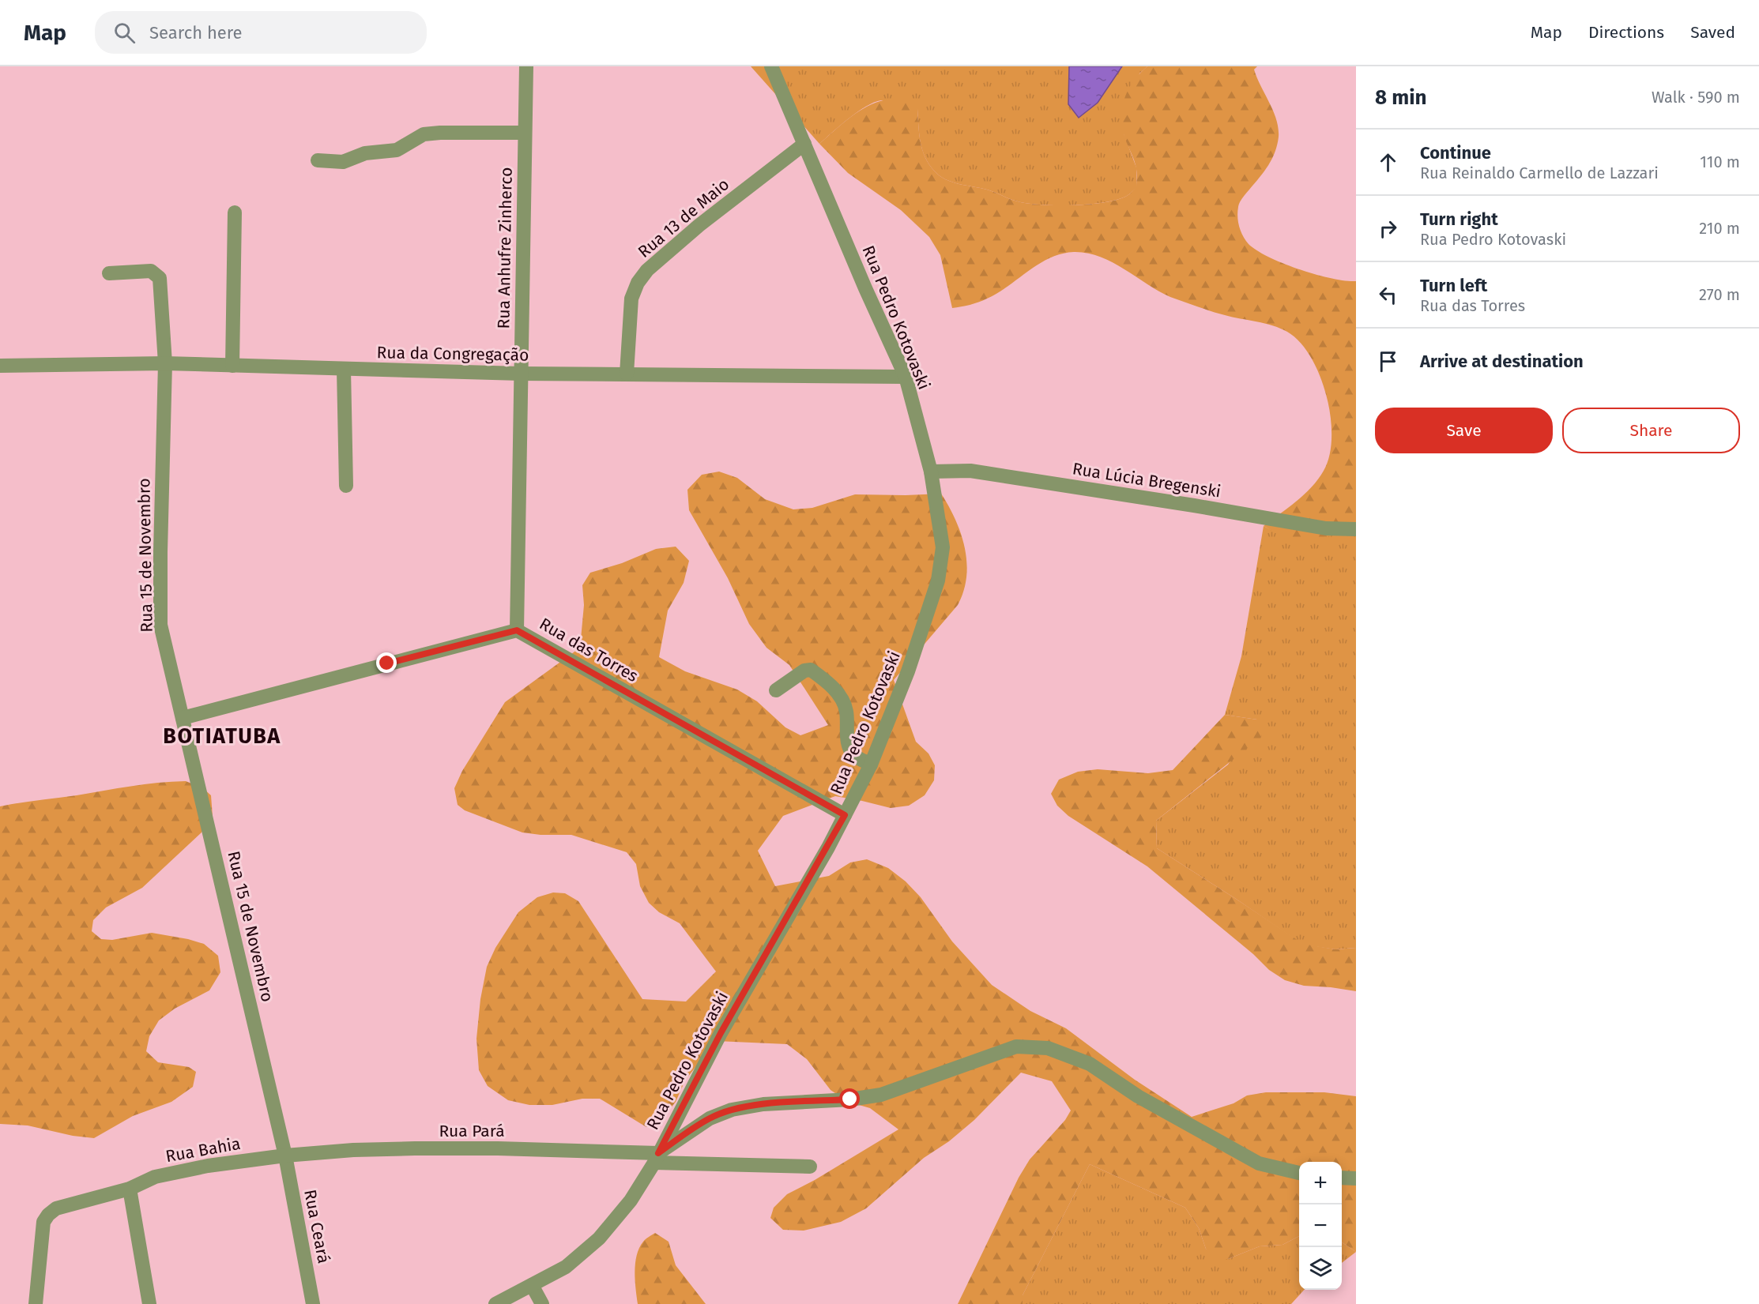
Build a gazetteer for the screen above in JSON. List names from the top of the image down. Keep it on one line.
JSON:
{"streets":{"street":["Rua 13 de Maio","Rua Anhufre Zinherco","Rua Pedro Kotovaski","Rua da Congregação","Rua Lúcia Bregenski","Rua 15 de Novembro","Rua das Torres","Rua Pará","Rua Bahia","Rua Ceará"]},"crossings":[["Rua 13 de Maio","Rua Pedro Kotovaski"],["Rua 13 de Maio","Rua da Congregação"],["Rua Anhufre Zinherco","Rua da Congregação"],["Rua Anhufre Zinherco","Rua das Torres"],["Rua Pedro Kotovaski","Rua da Congregação"],["Rua Pedro Kotovaski","Rua Lúcia Bregenski"],["Rua Pedro Kotovaski","Rua das Torres"],["Rua Pedro Kotovaski","Rua Pará"],["Rua da Congregação","Rua 15 de Novembro"],["Rua 15 de Novembro","Rua das Torres"],["Rua 15 de Novembro","Rua Pará"],["Rua 15 de Novembro","Rua Bahia"],["Rua 15 de Novembro","Rua Ceará"],["Rua Pará","Rua Bahia"],["Rua Pará","Rua Ceará"],["Rua Bahia","Rua Ceará"]],"districts":["BOTIATUBA"],"page":{"header":"Map","search":"Search here","nav":["Map","Directions","Saved"],"heading":["8 min","Walk · 590 m"],"list":[["Continue","Rua Reinaldo Carmello de Lazzari","110 m"],["Turn right","Rua Pedro Kotovaski","210 m"],["Turn left","Rua das Torres","270 m"],"Arrive at destination"],"buttons":["Save","Share"],"map_buttons":["+","−"]}}
